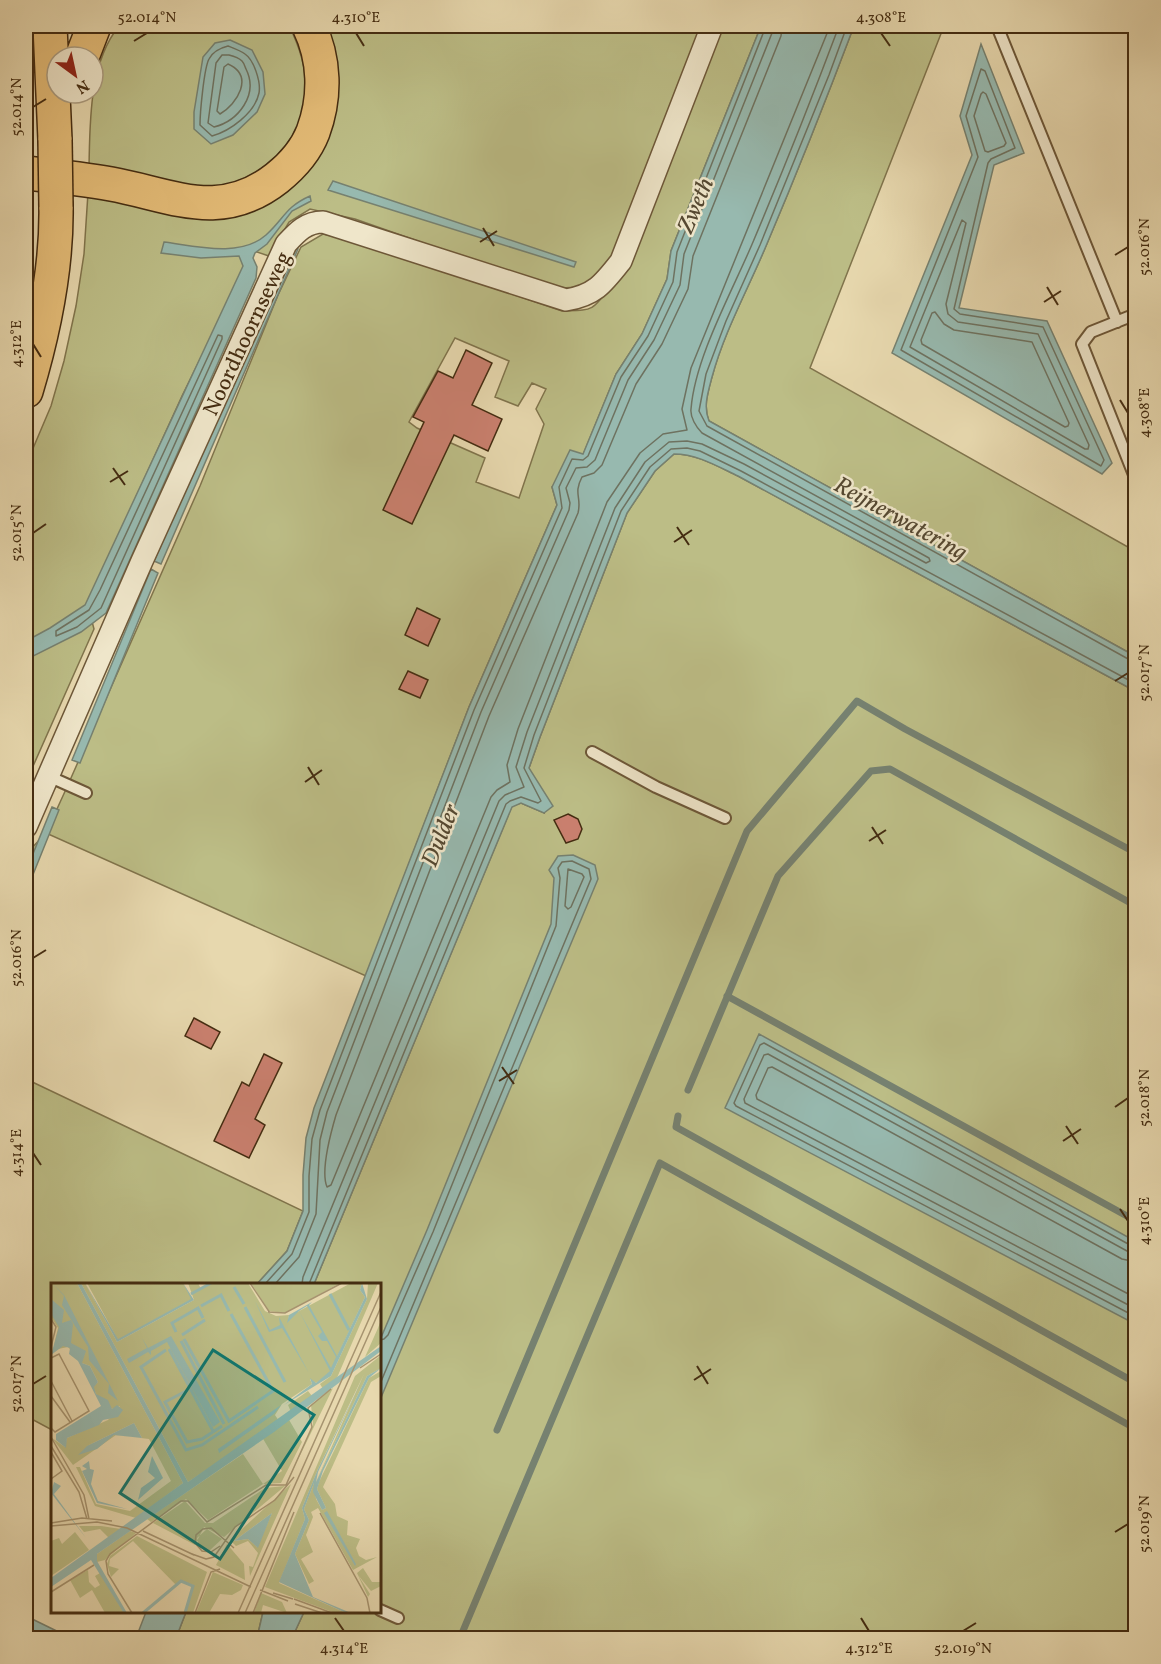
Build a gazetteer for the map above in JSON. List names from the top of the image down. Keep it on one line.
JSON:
{"streets":{"street":["Noordhoornseweg"]},"water":["Zweth","Reijnerwatering","Dulder"],"north":"bottom right","coordinates":["52.014°N","4.310°E","4.308°E","52.016°N","4.312°E","52.015°N","52.017°N","52.018°N","4.314°E","52.019°N"]}
